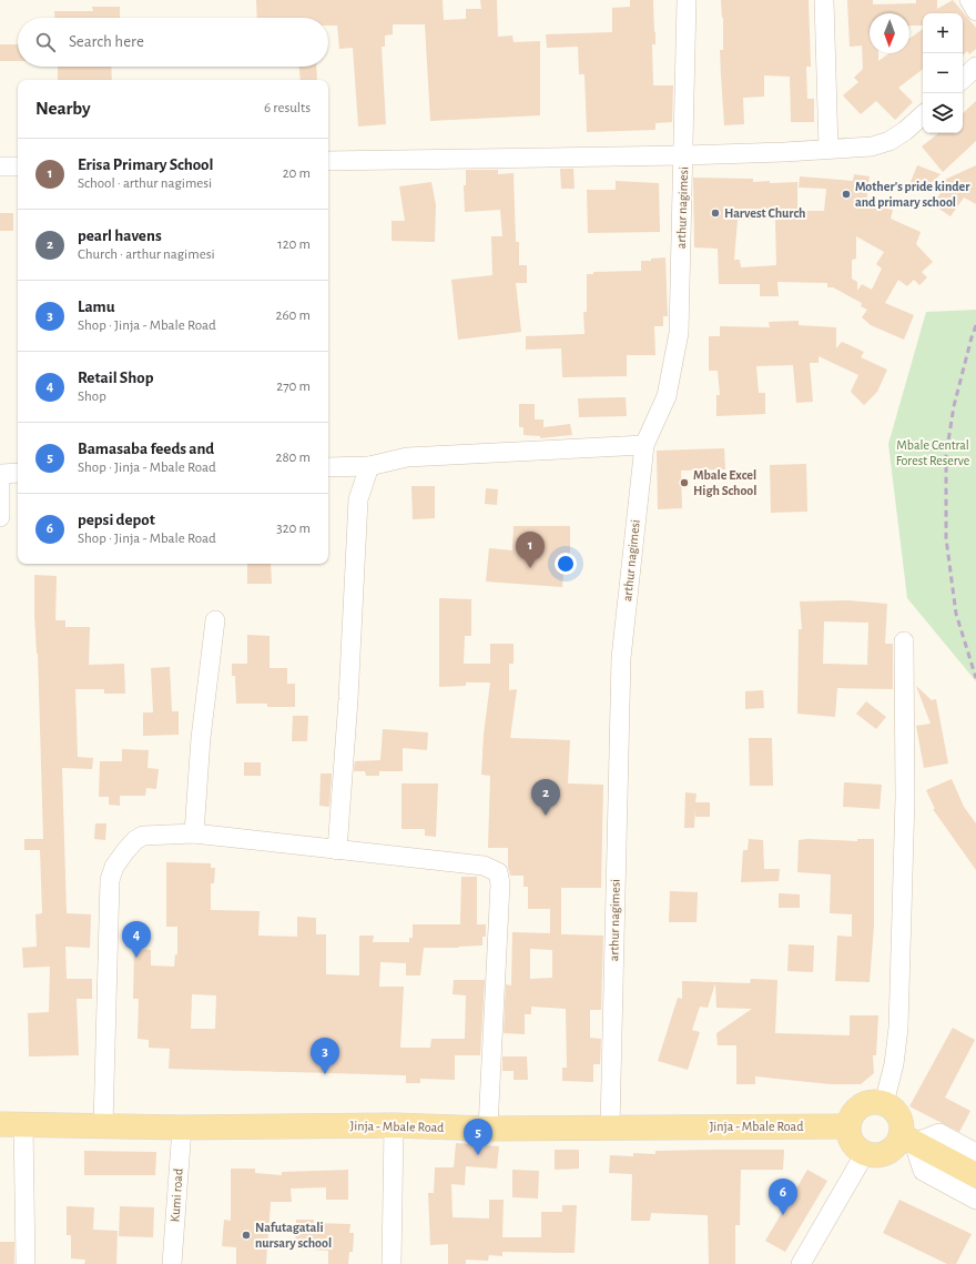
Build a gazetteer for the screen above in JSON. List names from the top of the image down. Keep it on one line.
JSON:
{"streets":{"main road":["Jinja - Mbale Road"],"street":["arthur nagimesi","Kumi road"]},"crossings":[["arthur nagimesi","Jinja - Mbale Road"],["Jinja - Mbale Road","Kumi road"]],"parks":["Mbale Central Forest Reserve"],"places":["Mother's pride kinder and primary school","Harvest Church","Mbale Excel High School","Nafutagatali nursary school"],"north":"bottom","page":{"map_buttons":["+","−"],"search":"Search here","heading":["Nearby","6 results"],"list":[{"mark":"1","name":"Erisa Primary School","note":"School · arthur nagimesi","value":"20 m"},{"mark":"2","name":"pearl havens","note":"Church · arthur nagimesi","value":"120 m"},{"mark":"3","name":"Lamu","note":"Shop · Jinja - Mbale Road","value":"260 m"},{"mark":"4","name":"Retail Shop","note":"Shop","value":"270 m"},{"mark":"5","name":"Bamasaba feeds and","note":"Shop · Jinja - Mbale Road","value":"280 m"},{"mark":"6","name":"pepsi depot","note":"Shop · Jinja - Mbale Road","value":"320 m"}],"pins":["1","2","4","3","5","6"]}}
